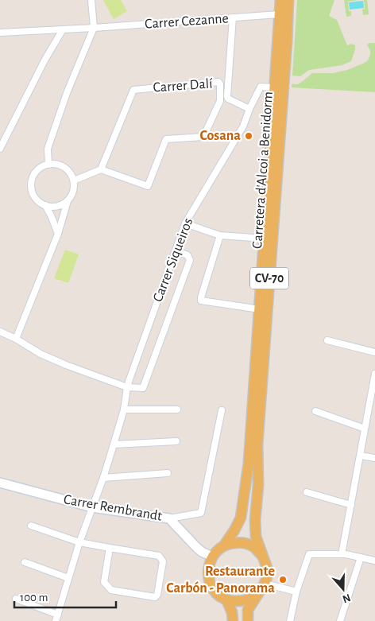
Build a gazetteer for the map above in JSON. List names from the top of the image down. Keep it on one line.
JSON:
{"streets":{"main road":["Carretera d'Alcoi a Benidorm","CV-70"],"street":["Carrer Cezanne","Carrer Dalí","Carrer Siqueiros","Carrer Rembrandt"]},"crossings":[["Carrer Cezanne","Carretera d'Alcoi a Benidorm"],["Carretera d'Alcoi a Benidorm","Carrer Siqueiros"],["Carretera d'Alcoi a Benidorm","CV-70"],["Carretera d'Alcoi a Benidorm","Carrer Rembrandt"],["Carrer Siqueiros","Carrer Rembrandt"],["CV-70","Carrer Rembrandt"]],"places":["Cosana","Restaurante Carbón - Panorama"],"scale_bar":"100 m","north":"bottom"}
